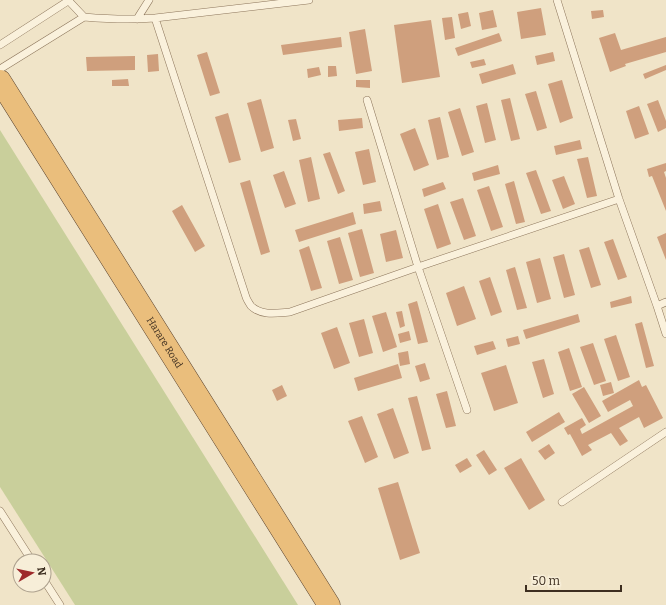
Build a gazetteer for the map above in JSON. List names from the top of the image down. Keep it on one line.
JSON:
{"streets":{"highway":["Harare Road"]},"scale_bar":"50 m","north":"right"}
